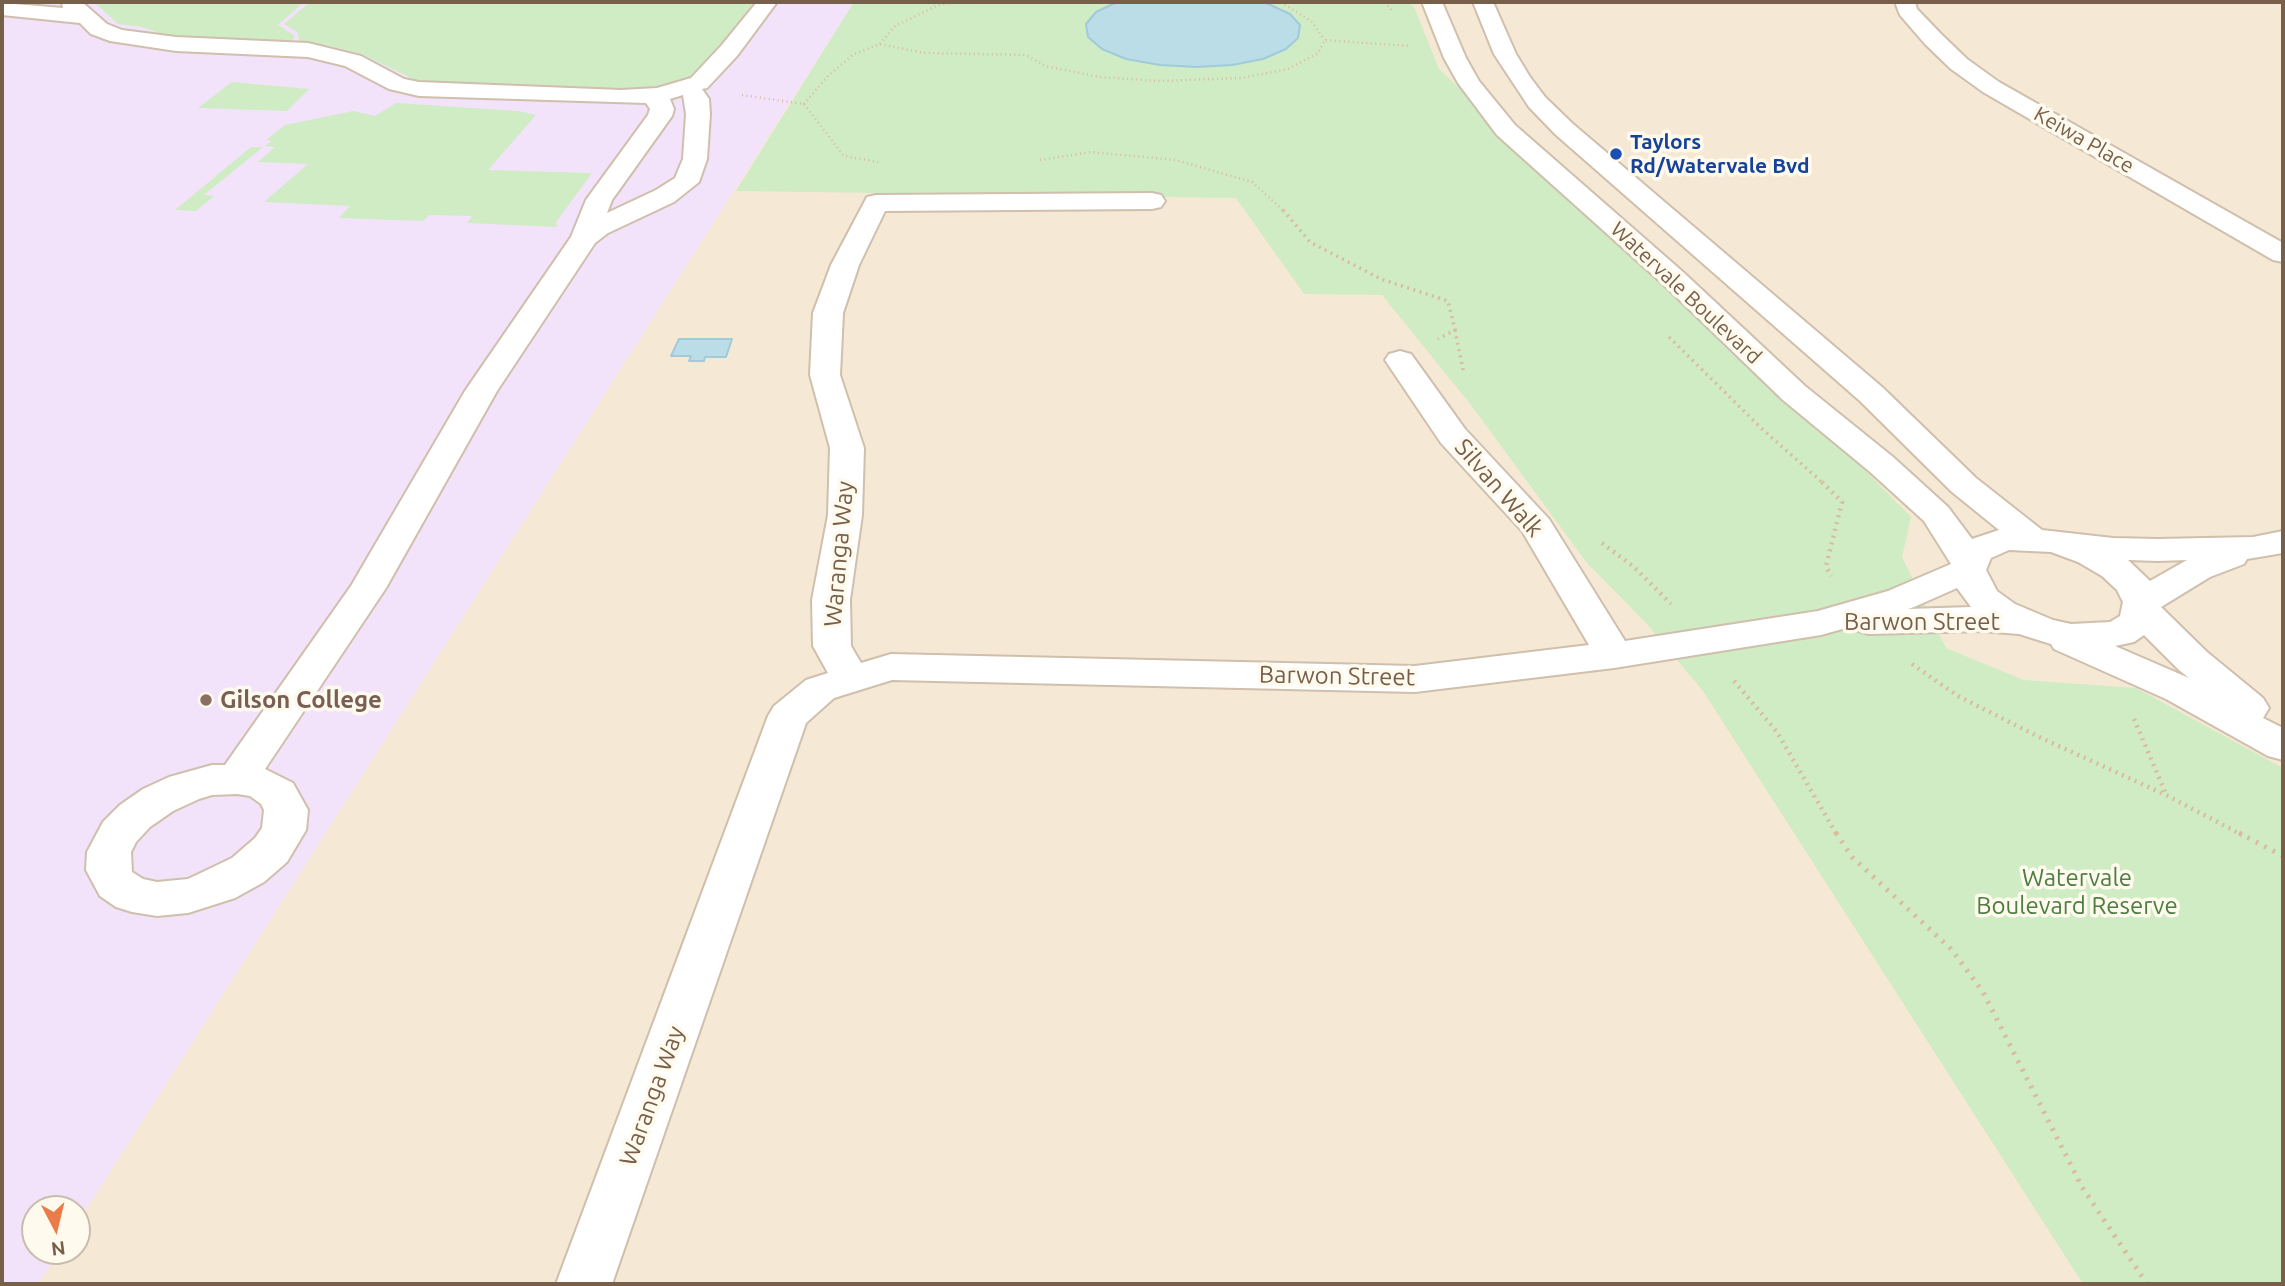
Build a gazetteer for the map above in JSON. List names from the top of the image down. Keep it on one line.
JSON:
{"streets":{"street":["Keiwa Place","Watervale Boulevard","Silvan Walk","Waranga Way","Barwon Street"]},"crossings":[["Watervale Boulevard","Barwon Street"],["Silvan Walk","Barwon Street"],["Waranga Way","Barwon Street"]],"parks":["Watervale Boulevard Reserve"],"places":["Taylors Rd/Watervale Bvd","Gilson College"],"north":"bottom"}
